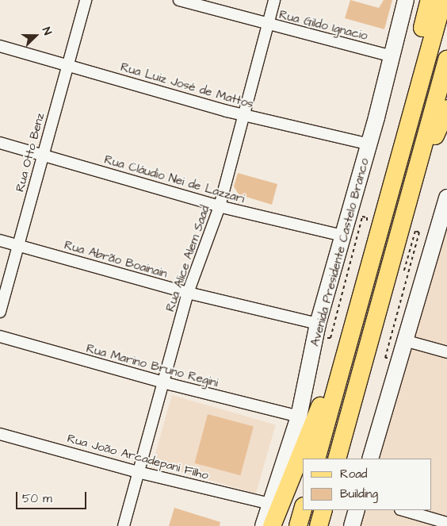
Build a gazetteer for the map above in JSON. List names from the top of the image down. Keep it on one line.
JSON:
{"streets":{"main road":["Avenida Presidente Castelo Branco"],"street":["Rua Gildo Ignacio","Rua Luiz José de Mattos","Rua Otto Benz","Rua Cláudio Nei de Lazzari","Rua Alice Alem Saad","Rua Abrão Boainain","Rua Marino Bruno Regini","Rua João Arcadepani Filho"]},"crossings":[["Rua Gildo Ignacio","Avenida Presidente Castelo Branco"],["Rua Gildo Ignacio","Rua Alice Alem Saad"],["Rua Luiz José de Mattos","Rua Otto Benz"],["Rua Luiz José de Mattos","Avenida Presidente Castelo Branco"],["Rua Luiz José de Mattos","Rua Alice Alem Saad"],["Rua Otto Benz","Rua Cláudio Nei de Lazzari"],["Rua Otto Benz","Rua Abrão Boainain"],["Rua Cláudio Nei de Lazzari","Avenida Presidente Castelo Branco"],["Rua Cláudio Nei de Lazzari","Rua Alice Alem Saad"],["Avenida Presidente Castelo Branco","Rua Abrão Boainain"],["Avenida Presidente Castelo Branco","Rua Marino Bruno Regini"],["Avenida Presidente Castelo Branco","Rua João Arcadepani Filho"],["Rua Alice Alem Saad","Rua Abrão Boainain"],["Rua Alice Alem Saad","Rua Marino Bruno Regini"],["Rua Alice Alem Saad","Rua João Arcadepani Filho"]],"legend":["Road","Building"],"scale_bar":"50 m","north":"right"}
